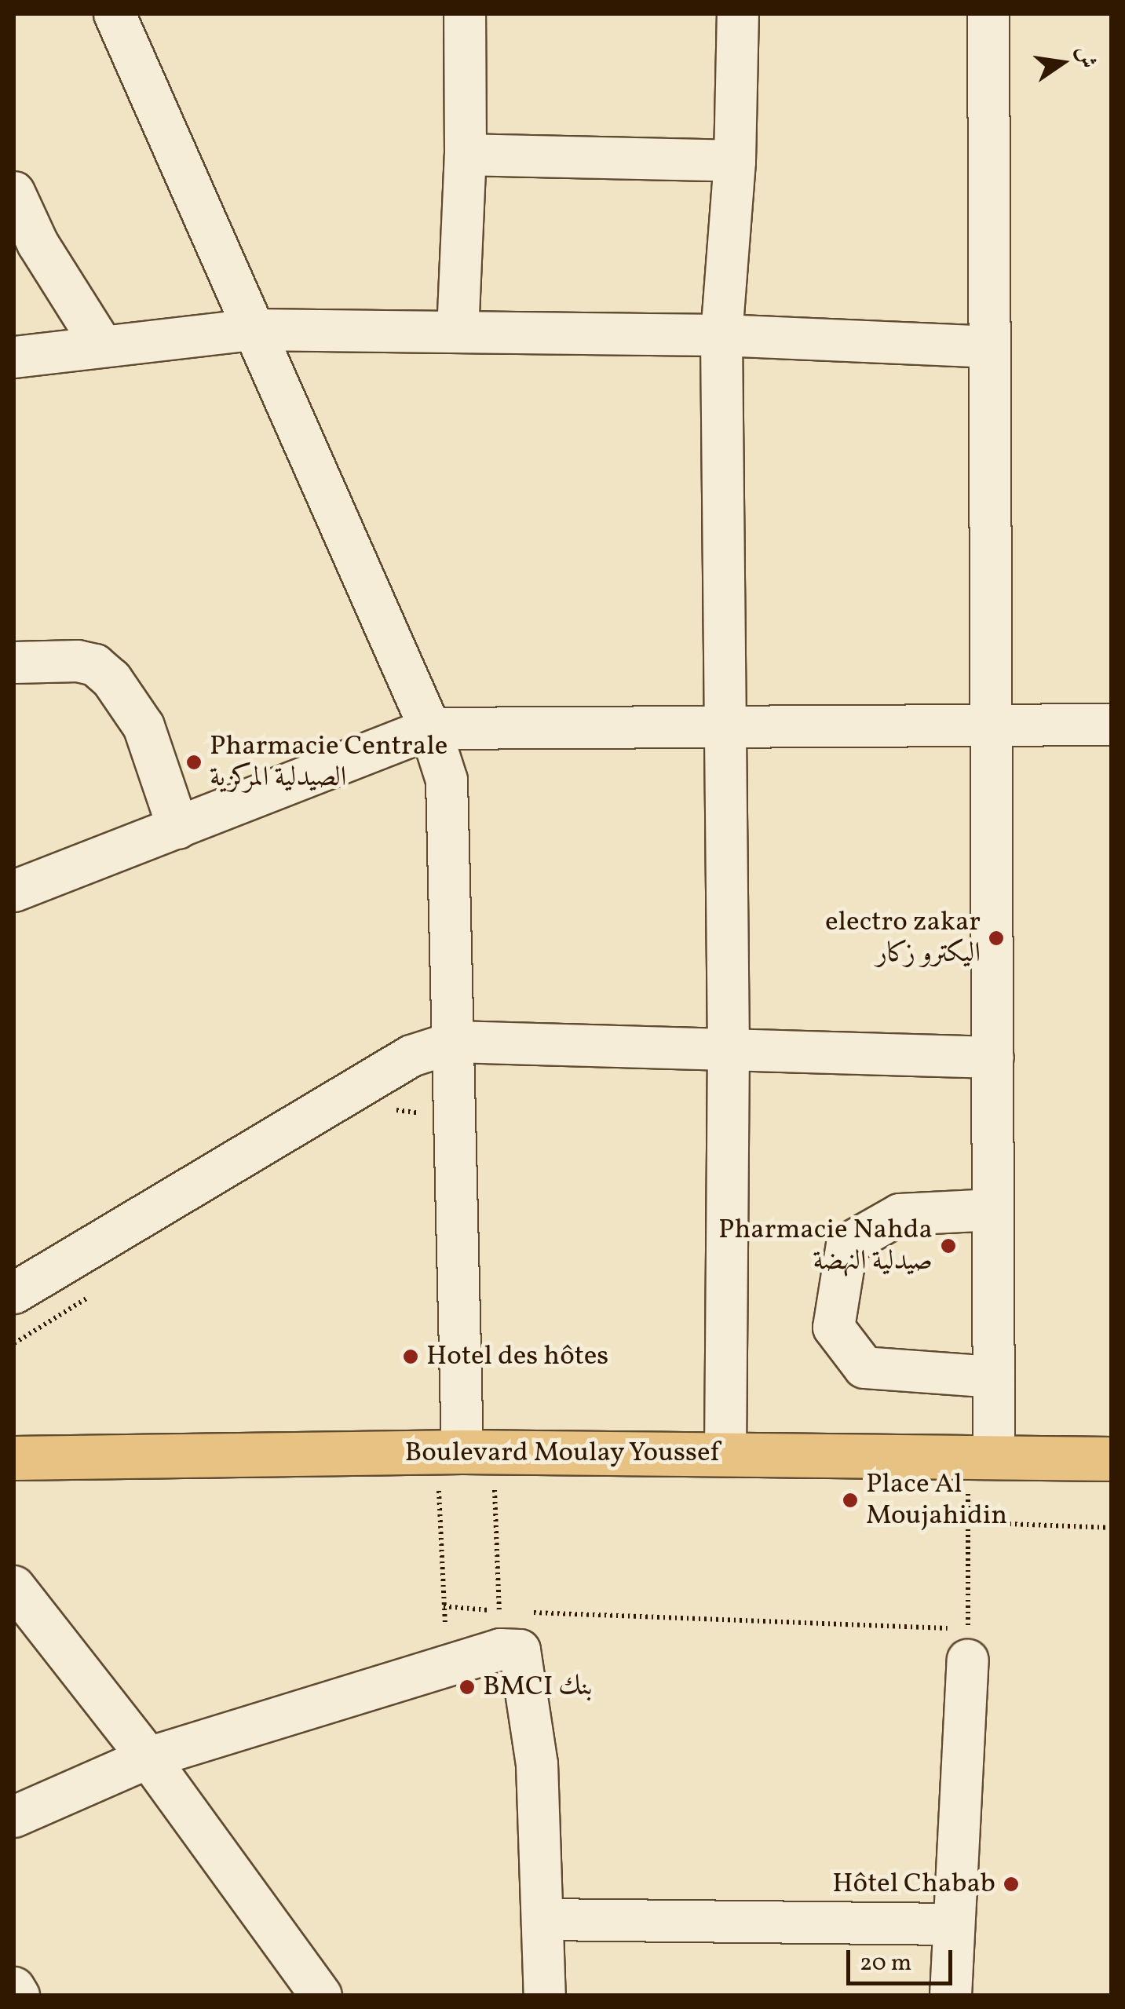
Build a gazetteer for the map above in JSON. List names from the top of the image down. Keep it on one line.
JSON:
{"streets":{"main road":["Boulevard Moulay Youssef"]},"places":["Pharmacie Centrale الصيدلية المركزية","electro zakar اليكترو زكار","Pharmacie Nahda صيدلية النهضة","Hotel des hôtes","Place Al Moujahidin","BMCI بنك","Hôtel Chabab"],"scale_bar":"20 m","north":"right"}
